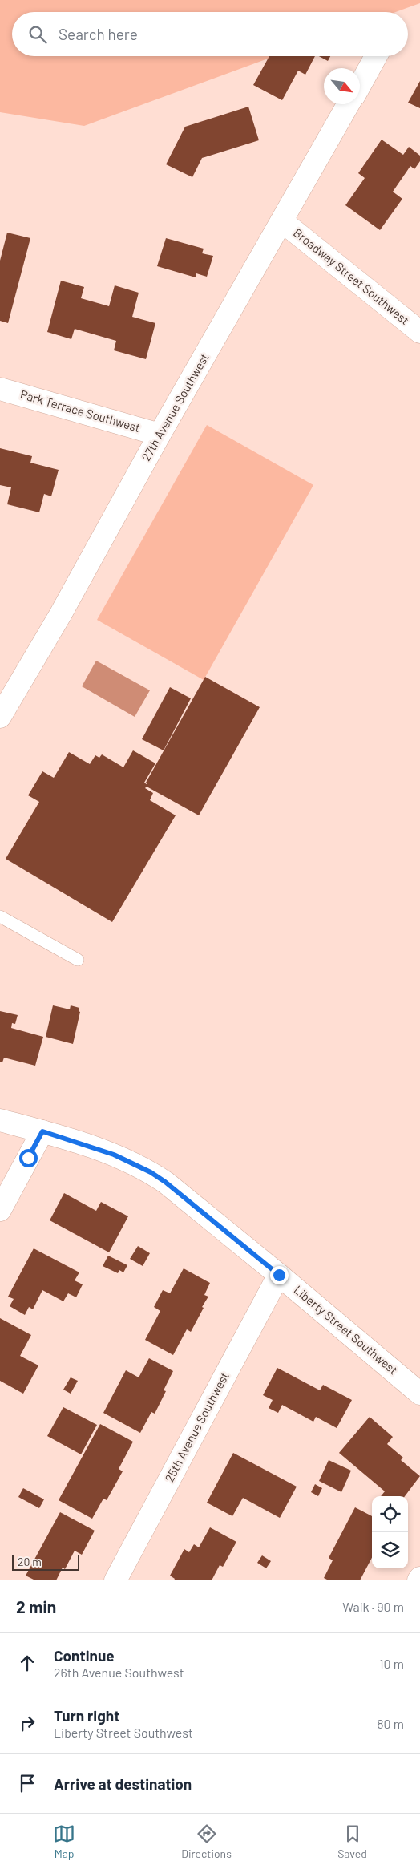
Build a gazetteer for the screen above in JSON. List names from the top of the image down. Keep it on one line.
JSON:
{"streets":{"street":["Broadway Street Southwest","27th Avenue Southwest","Park Terrace Southwest","Liberty Street Southwest","25th Avenue Southwest"]},"crossings":[["Broadway Street Southwest","27th Avenue Southwest"],["27th Avenue Southwest","Park Terrace Southwest"],["Liberty Street Southwest","25th Avenue Southwest"]],"scale_bar":"20 m","north":"bottom right","page":{"search":"Search here","scale":"20 m","heading":["2 min","Walk · 90 m"],"list":[["Continue","26th Avenue Southwest","10 m"],["Turn right","Liberty Street Southwest","80 m"],"Arrive at destination"],"nav":["Map","Directions","Saved"]}}
